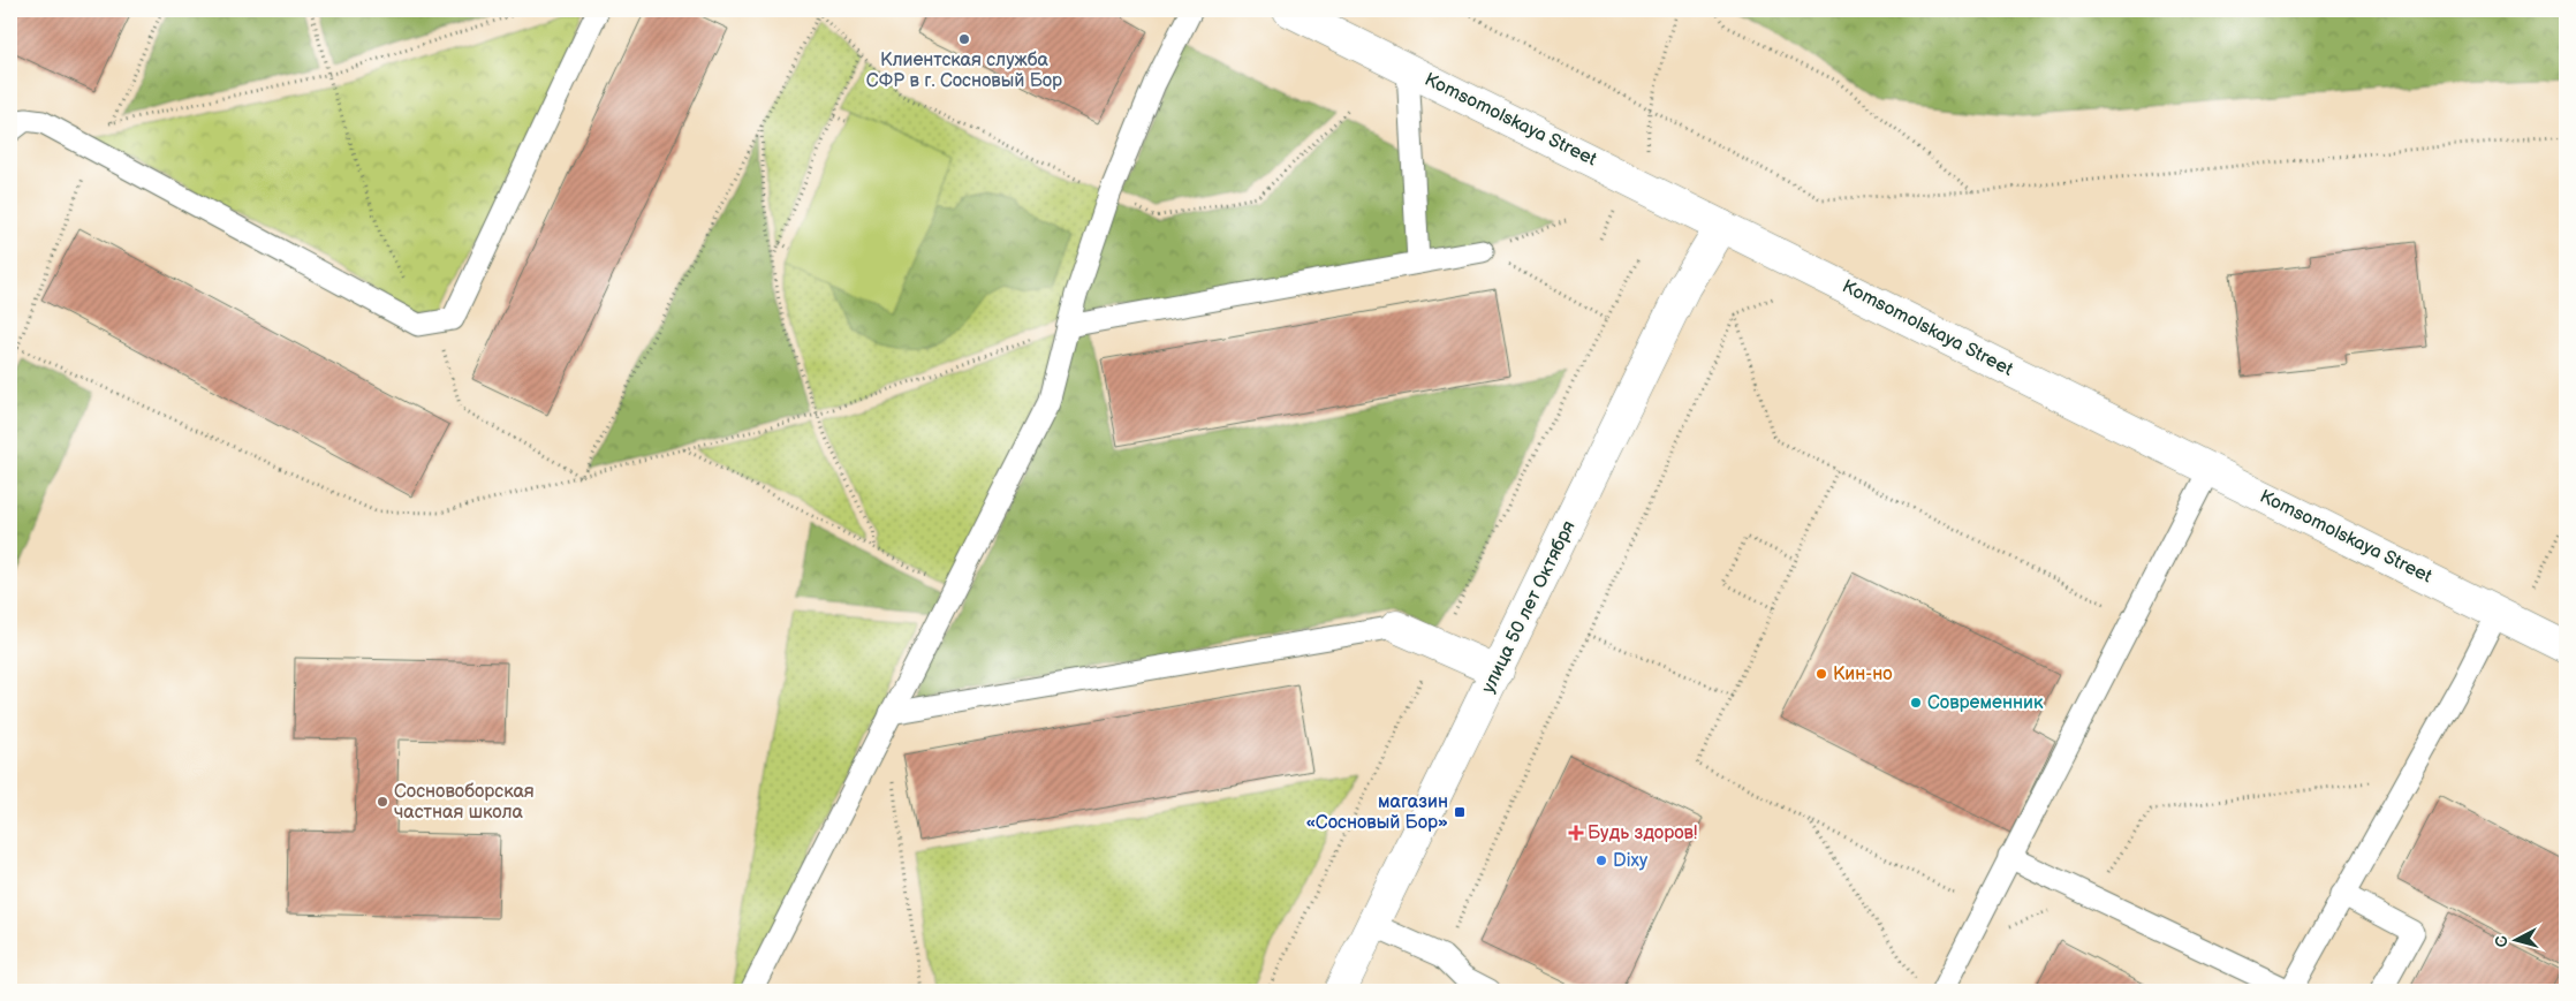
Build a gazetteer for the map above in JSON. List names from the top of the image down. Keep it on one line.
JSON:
{"streets":{"street":["Komsomolskaya Street","улица 50 лет Октября"]},"crossings":[["Komsomolskaya Street","улица 50 лет Октября"]],"places":{"other":["Клиентская служба СФР в г. Сосновый Бор","Кин-но","Современник","Сосновоборская частная школа","Dixy"],"transit":["магазин «Сосновый Бор»"],"health":["Будь здоров!"]},"north":"left"}
